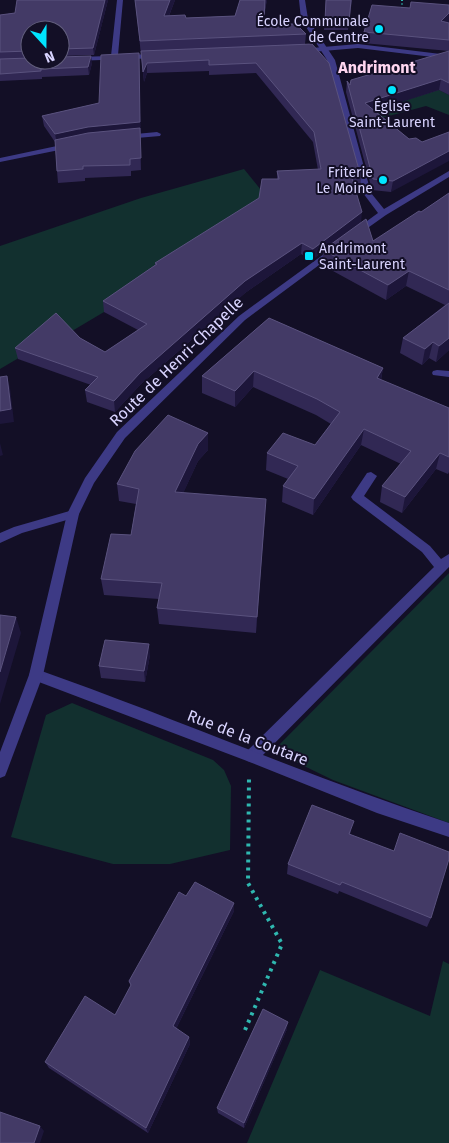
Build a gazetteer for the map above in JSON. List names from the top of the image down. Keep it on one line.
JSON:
{"streets":{"street":["Route de Henri-Chapelle","Rue de la Coutare"]},"crossings":[["Route de Henri-Chapelle","Rue de la Coutare"]],"districts":["Andrimont"],"places":{"other":["École Communale de Centre","Église Saint-Laurent","Friterie Le Moine"],"transit":["Andrimont Saint-Laurent"]},"north":"bottom"}
